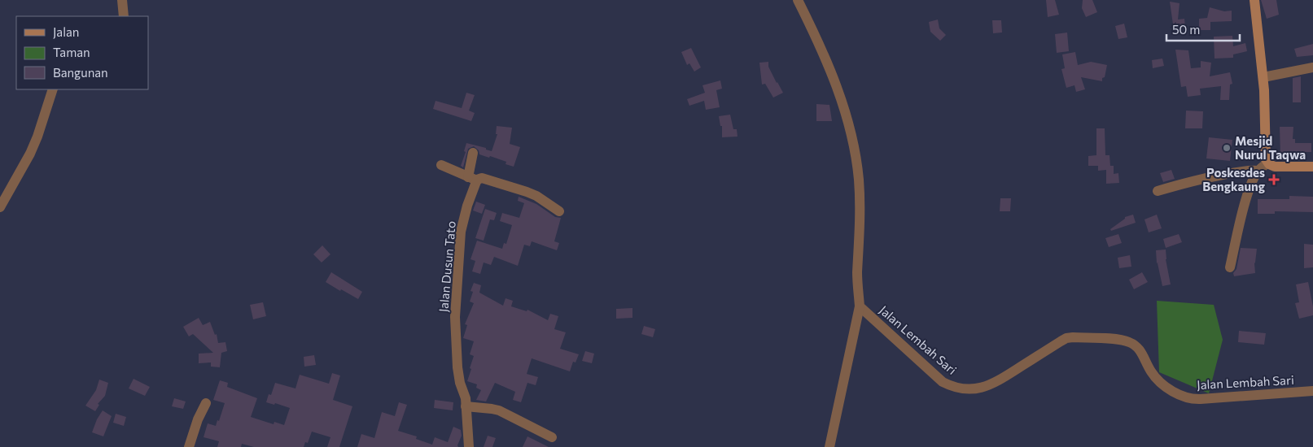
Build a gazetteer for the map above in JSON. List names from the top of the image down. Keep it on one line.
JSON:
{"streets":{"street":["Jalan Dusun Tato","Jalan Lembah Sari"]},"places":{"other":["Mesjid Nurul Taqwa"],"health":["Poskesdes Bengkaung"]},"legend":["Jalan","Taman","Bangunan"],"scale_bar":"50 m"}
